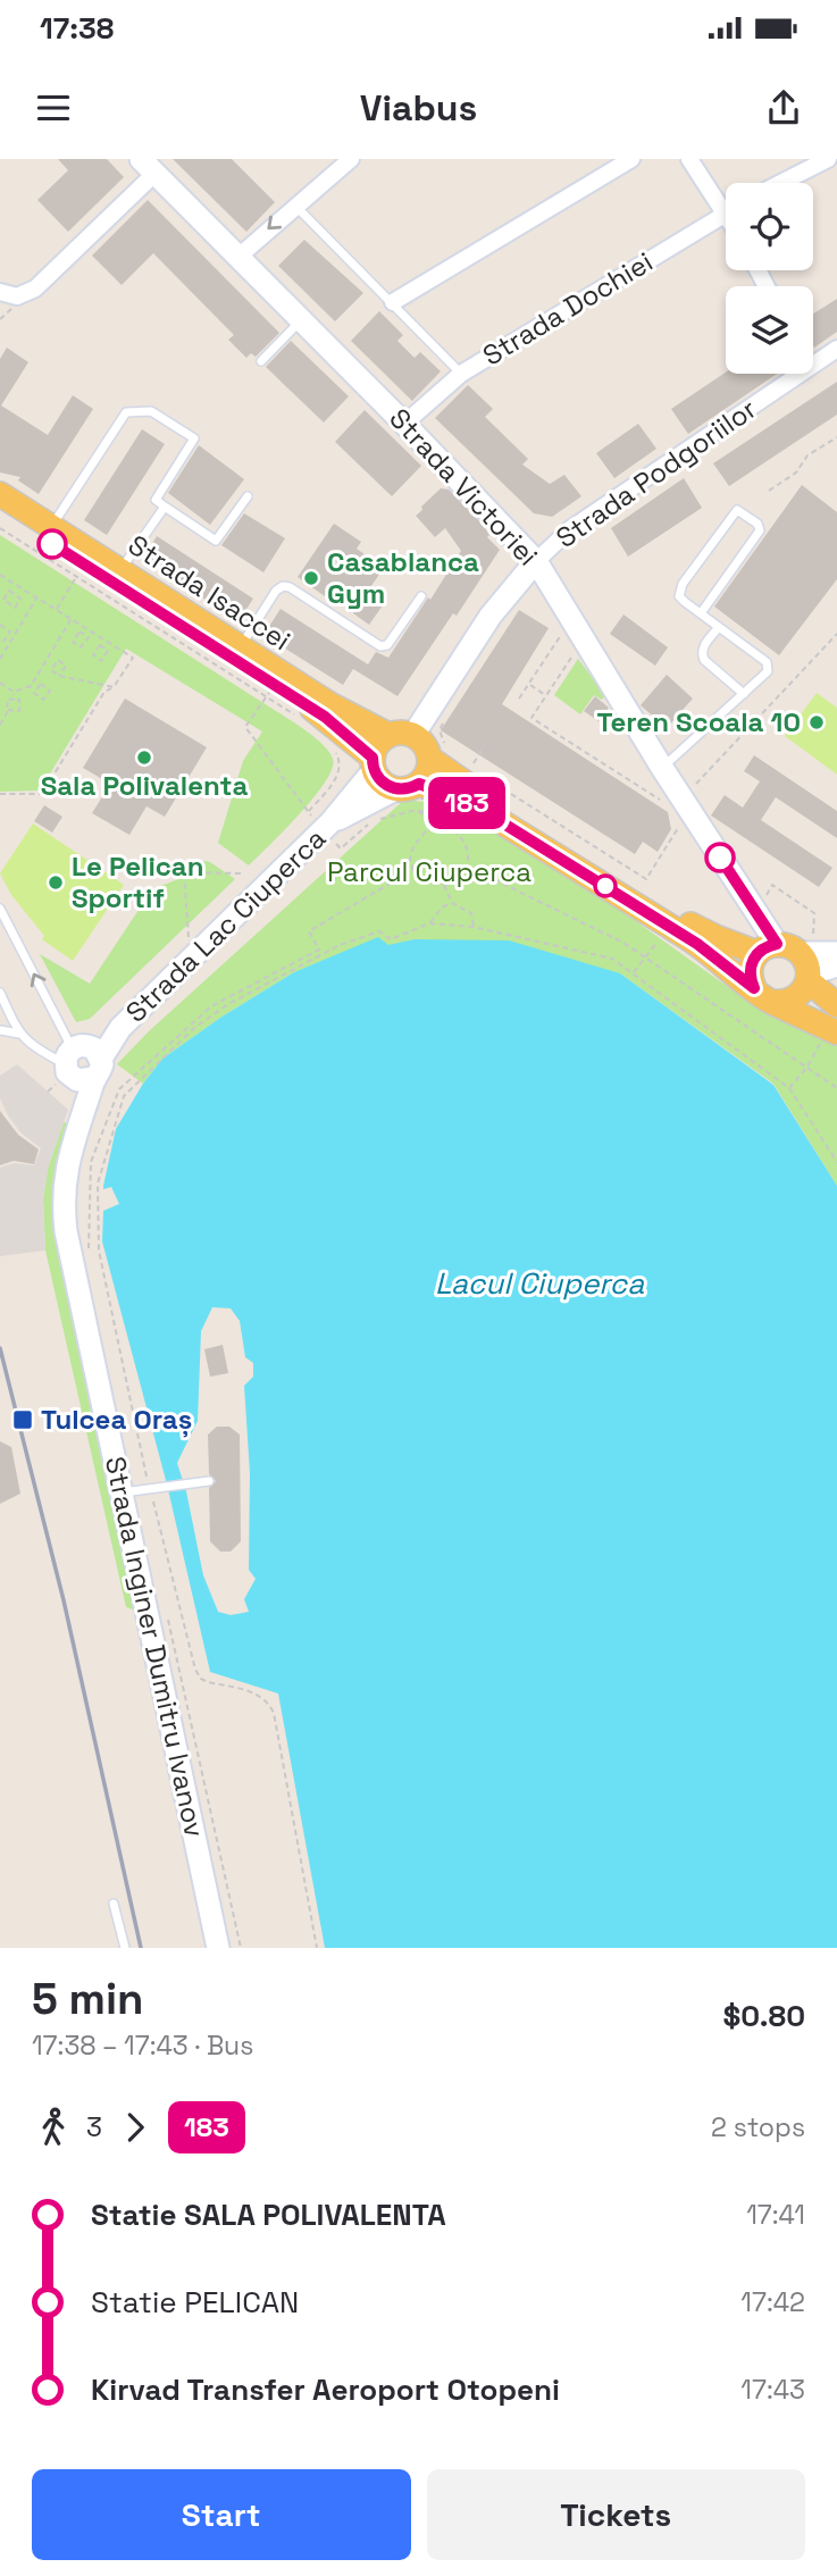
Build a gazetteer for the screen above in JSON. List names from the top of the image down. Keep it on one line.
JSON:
{"streets":{"main road":["Strada Isaccei"],"street":["Strada Dochiei","Strada Podgoriilor","Strada Victoriei","Strada Lac Ciuperca","Strada Inginer Dumitru Ivanov"]},"crossings":[["Strada Dochiei","Strada Victoriei"],["Strada Podgoriilor","Strada Victoriei"],["Strada Podgoriilor","Strada Isaccei"],["Strada Podgoriilor","Strada Lac Ciuperca"],["Strada Victoriei","Strada Isaccei"],["Strada Isaccei","Strada Lac Ciuperca"],["Strada Lac Ciuperca","Strada Inginer Dumitru Ivanov"]],"water":["Lacul Ciuperca"],"parks":["Parcul Ciuperca"],"places":{"other":["Casablanca Gym","Teren Scoala 10","Sala Polivalenta","Le Pelican Sportif"],"transit":["Tulcea Oraș"]},"lines":["bus line 183"],"page":{"status":"17:38","header":"Viabus","on_map":"183","heading":["5 min","17:38 – 17:43 · Bus","$0.80"],"legs":["3","183","2 stops"],"list":[{"name":"Statie SALA POLIVALENTA","value":"17:41"},{"name":"Statie PELICAN","value":"17:42"},{"name":"Kirvad Transfer Aeroport Otopeni","value":"17:43"}],"buttons":["Start","Tickets"]}}
